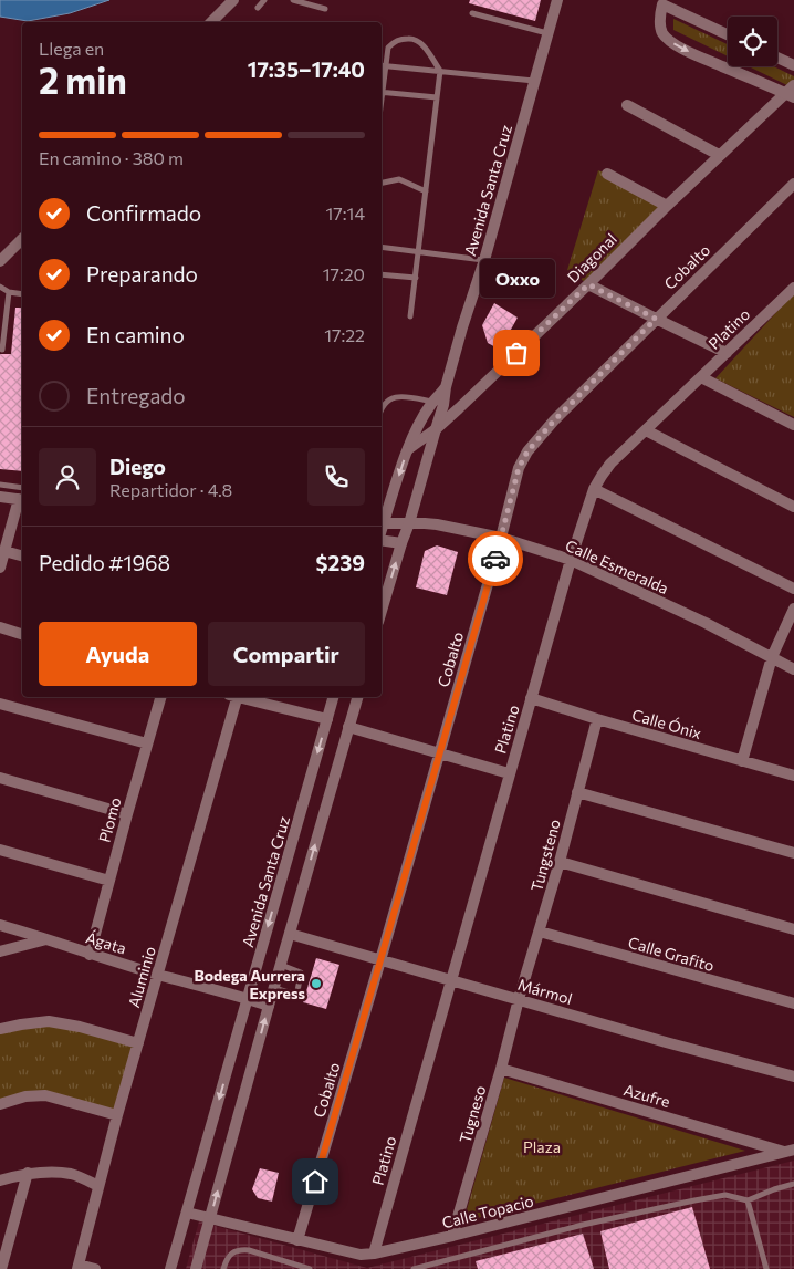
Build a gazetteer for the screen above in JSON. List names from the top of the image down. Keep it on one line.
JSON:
{"streets":{"street":["Avenida Santa Cruz","Diagonal","Cobalto","Platino","Calle Esmeralda","Calle Ónix","Plomo","Tungsteno","Ágata","Calle Grafito","Aluminio","Mármol","Azufre","Tugneso","Calle Topacio"]},"crossings":[["Avenida Santa Cruz","Diagonal"],["Avenida Santa Cruz","Calle Esmeralda"],["Avenida Santa Cruz","Ágata"],["Avenida Santa Cruz","Calle Topacio"],["Cobalto","Calle Esmeralda"],["Cobalto","Mármol"],["Cobalto","Calle Topacio"],["Platino","Calle Esmeralda"],["Platino","Calle Ónix"],["Platino","Mármol"],["Platino","Calle Topacio"],["Calle Ónix","Tungsteno"],["Plomo","Ágata"],["Tungsteno","Calle Grafito"],["Tungsteno","Mármol"],["Tungsteno","Tugneso"],["Ágata","Aluminio"],["Mármol","Tugneso"],["Azufre","Tugneso"],["Azufre","Calle Topacio"],["Tugneso","Calle Topacio"]],"parks":["Plaza"],"places":["Oxxo","Bodega Aurrera Express"],"page":{"heading":["2 min","Llega en","17:35–17:40"],"panel":["Diego","Repartidor · 4.8","Pedido #1968","$239"],"bar":"En camino · 380 m","list":[["Confirmado","17:14"],["Preparando","17:20"],["En camino","17:22"],"Entregado"],"bubble":"Oxxo","buttons":["Ayuda","Compartir"]}}
